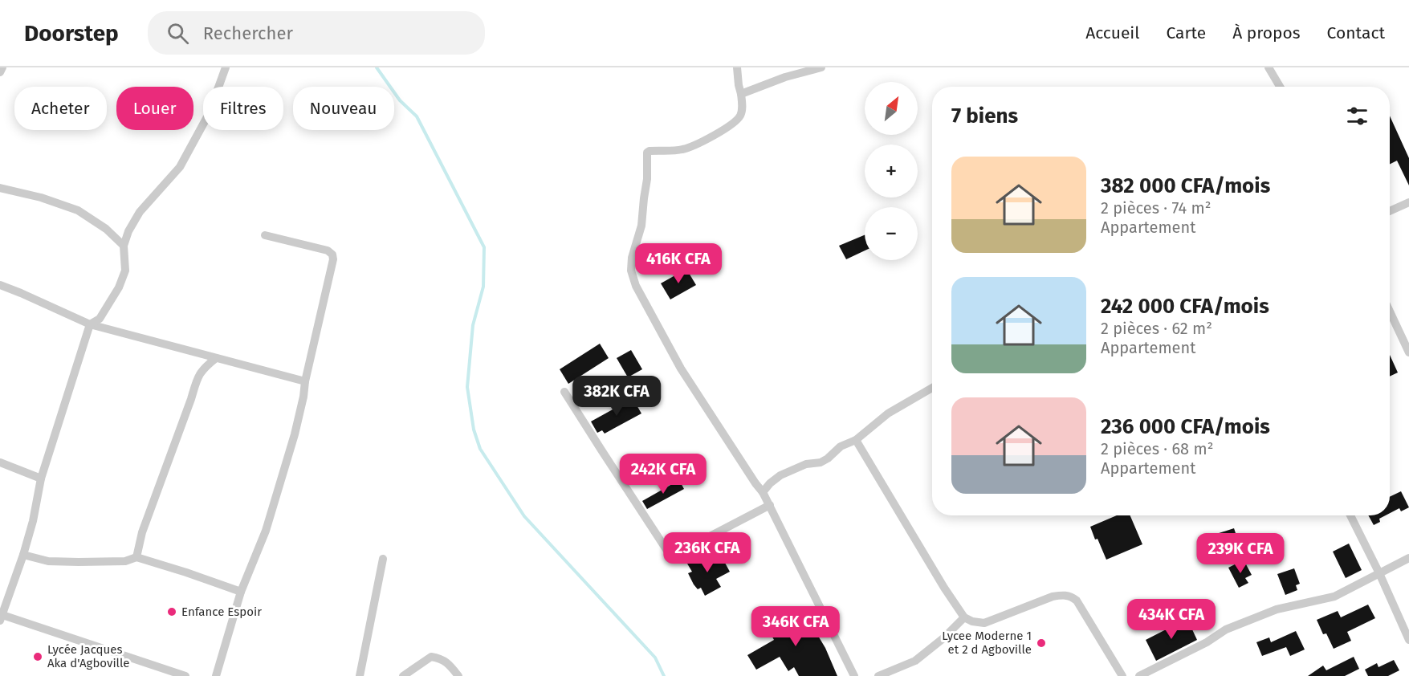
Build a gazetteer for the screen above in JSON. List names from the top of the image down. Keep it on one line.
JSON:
{"places":["Enfance Espoir","Lycee Moderne 1 et 2 d Agboville","Lycée Jacques Aka d'Agboville"],"north":"top right","page":{"header":"Doorstep","search":"Rechercher","nav":["Accueil","Carte","À propos","Contact"],"map_buttons":["+","−"],"chip":["Acheter","Louer","Filtres","Nouveau"],"heading":"7 biens","list":[{"name":"382 000 CFA/mois","note":"2 pièces · 74 m² · Appartement"},{"name":"242 000 CFA/mois","note":"2 pièces · 62 m² · Appartement"},{"name":"236 000 CFA/mois","note":"2 pièces · 68 m² · Appartement"}],"price":["416K CFA","382K CFA","242K CFA","236K CFA","239K CFA","434K CFA","346K CFA"]}}
